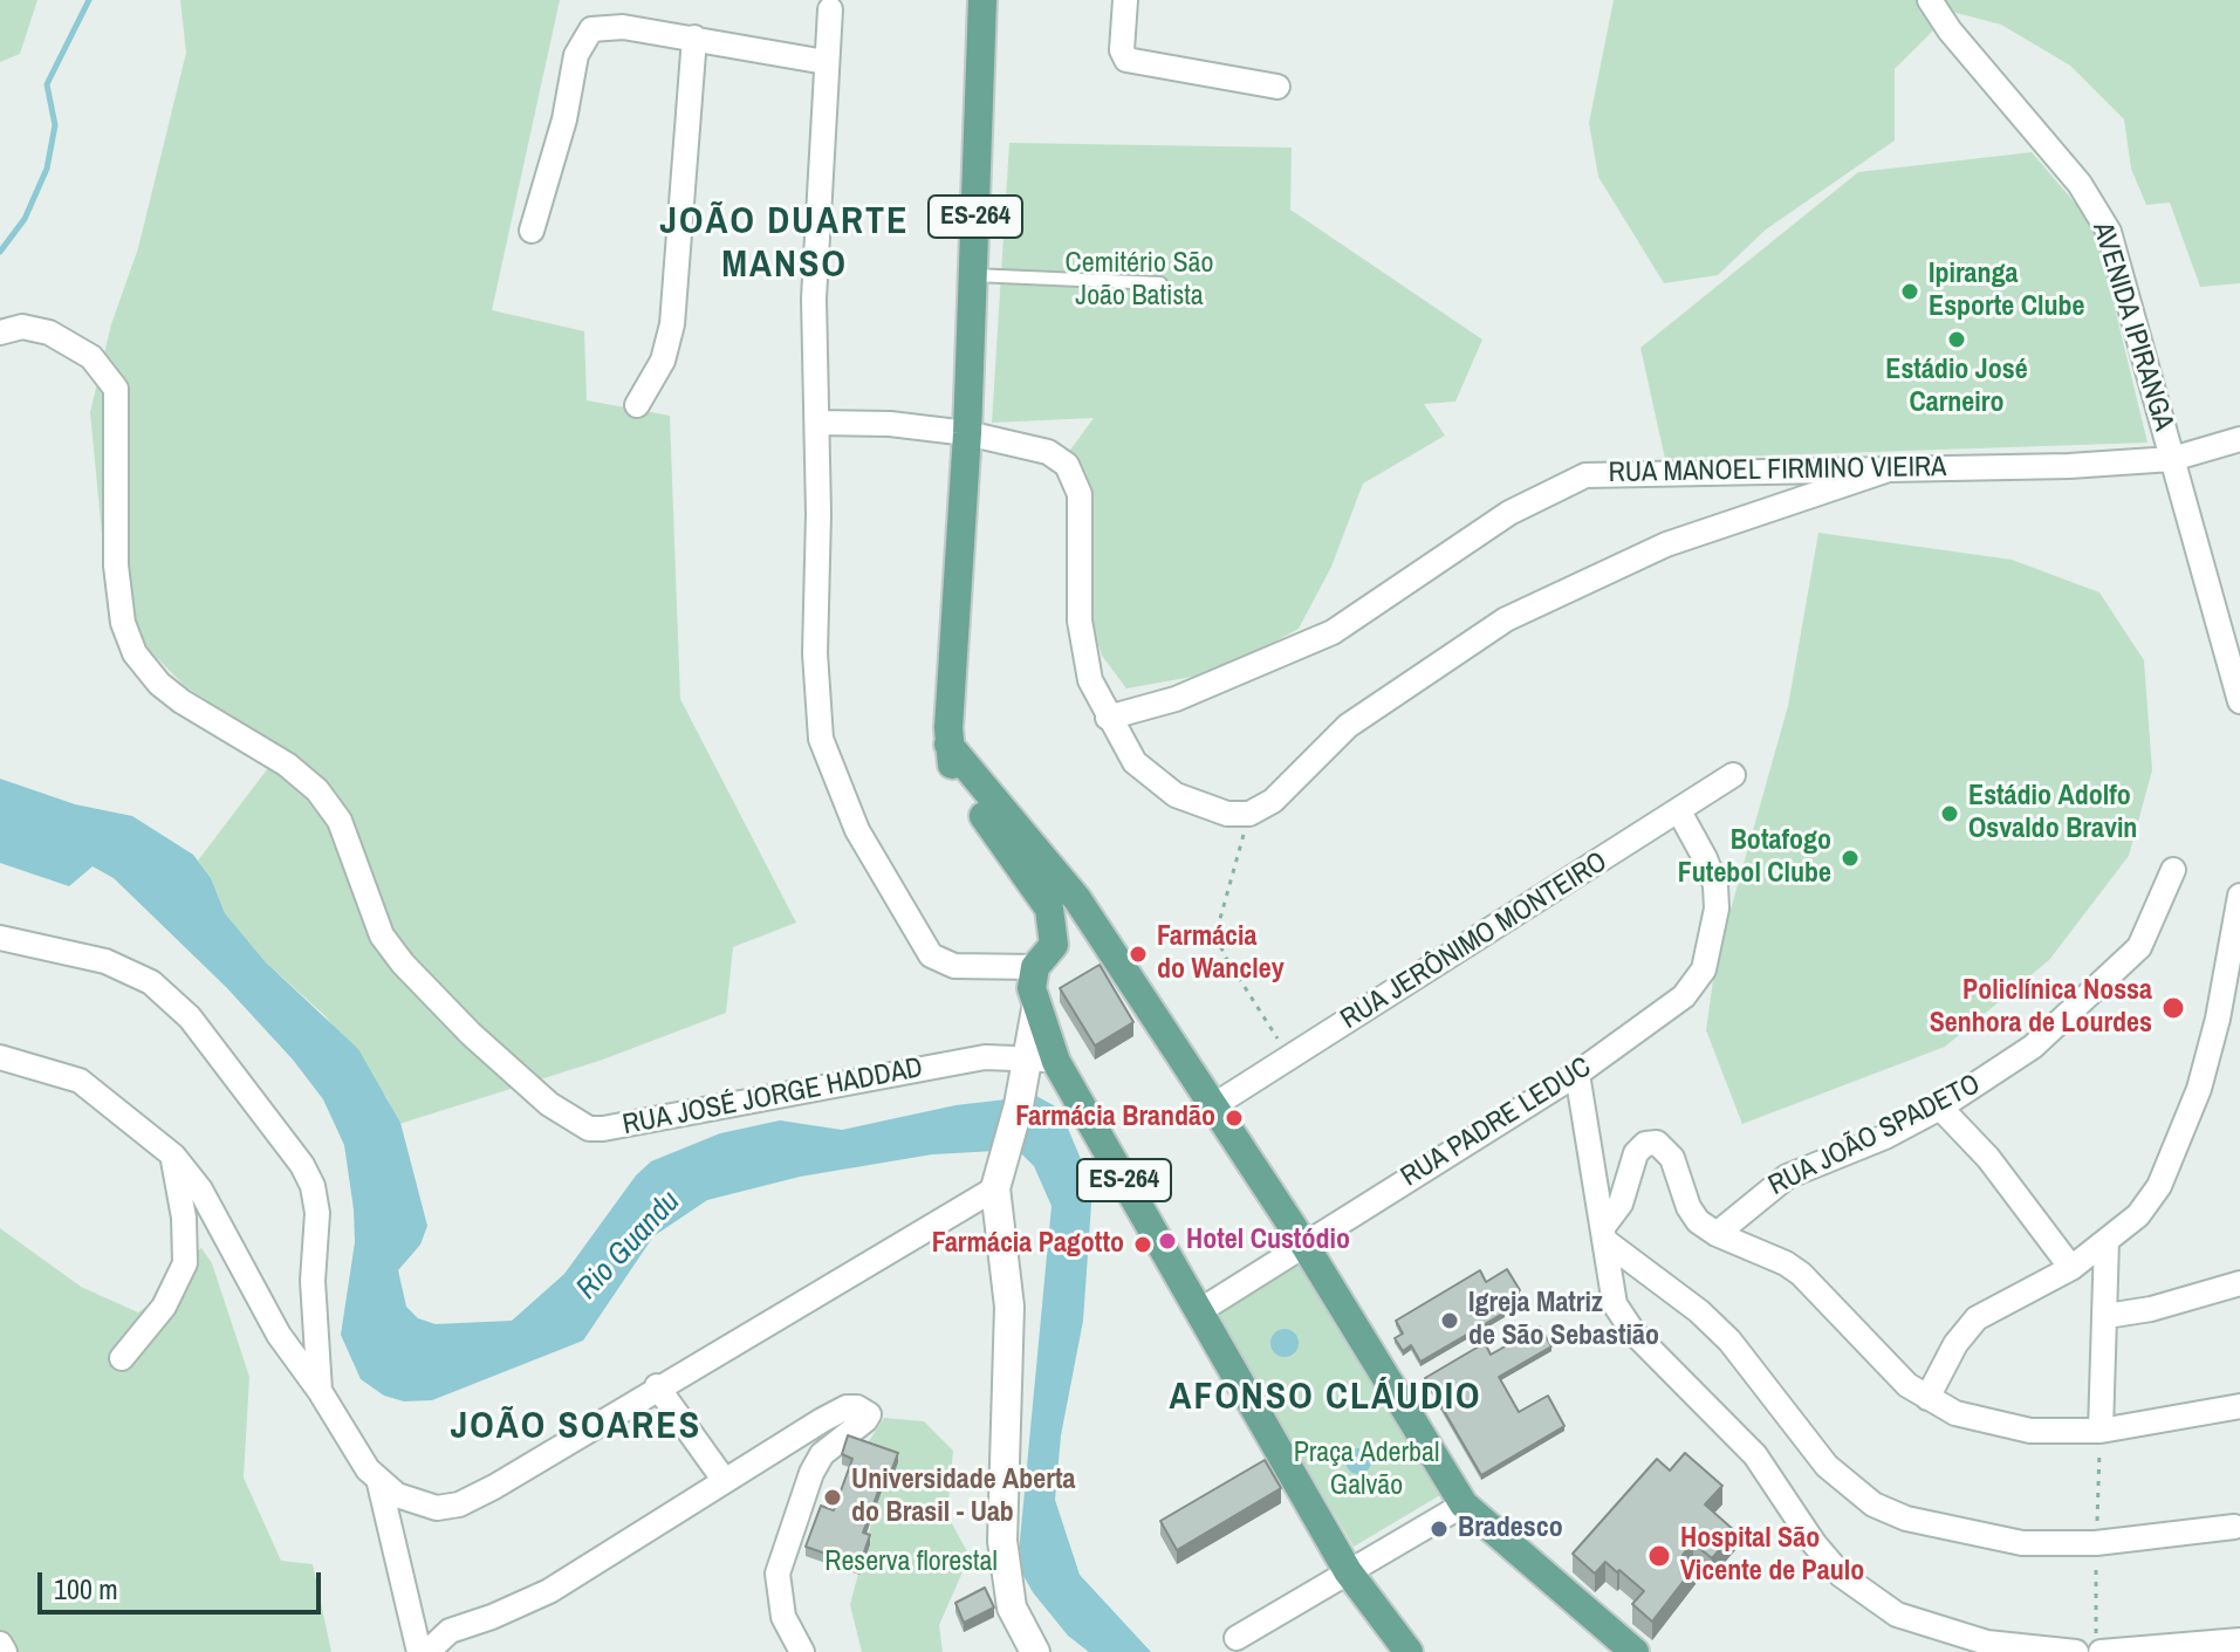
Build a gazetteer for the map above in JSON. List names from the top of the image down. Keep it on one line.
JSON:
{"streets":{"main road":["ES-264"],"street":["AVENIDA IPIRANGA","RUA MANOEL FIRMINO VIEIRA","RUA JERÔNIMO MONTEIRO","RUA JOSÉ JORGE HADDAD","RUA PADRE LEDUC","RUA JOÃO SPADETO"]},"crossings":[["ES-264","RUA JOSÉ JORGE HADDAD"],["ES-264","RUA PADRE LEDUC"],["AVENIDA IPIRANGA","RUA MANOEL FIRMINO VIEIRA"],["RUA JERÔNIMO MONTEIRO","RUA PADRE LEDUC"]],"districts":["JOÃO DUARTE MANSO","AFONSO CLÁUDIO","JOÃO SOARES"],"water":["Rio Guandu"],"parks":["Cemitério São João Batista","Praça Aderbal Galvão","Reserva florestal"],"places":["Ipiranga Esporte Clube","Estádio José Carneiro","Estádio Adolfo Osvaldo Bravin","Botafogo Futebol Clube","Farmácia do Wancley","Policlínica Nossa Senhora de Lourdes","Farmácia Brandão","Hotel Custódio","Farmácia Pagotto","Igreja Matriz de São Sebastião","Universidade Aberta do Brasil - Uab","Bradesco","Hospital São Vicente de Paulo"],"scale_bar":"100 m"}
